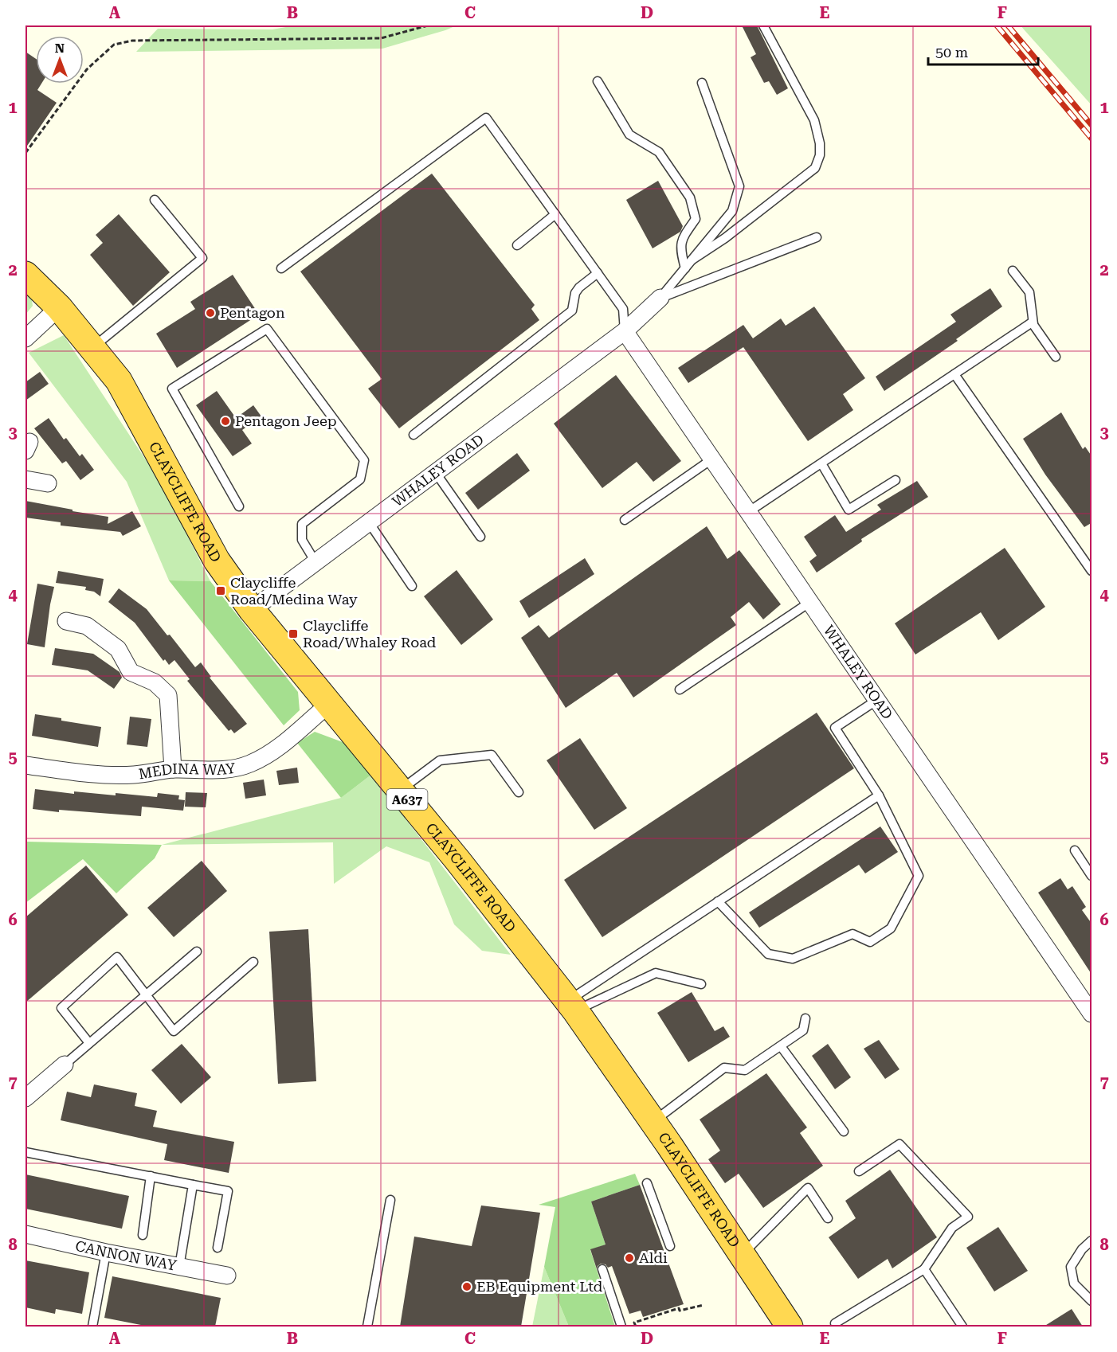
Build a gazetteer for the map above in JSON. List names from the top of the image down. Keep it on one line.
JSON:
{"streets":{"highway":["CLAYCLIFFE ROAD","A637"],"street":["WHALEY ROAD","MEDINA WAY","CANNON WAY"]},"crossings":[["WHALEY ROAD","CLAYCLIFFE ROAD"],["CLAYCLIFFE ROAD","MEDINA WAY"]],"places":{"other":["Pentagon","Pentagon Jeep","Aldi","EB Equipment Ltd"],"transit":["Claycliffe Road/Medina Way","Claycliffe Road/Whaley Road"]},"scale_bar":"50 m","north":"top","grid":{"columns":["A","B","C","D","E","F"],"rows":["1","2","3","4","5","6","7","8"]}}
